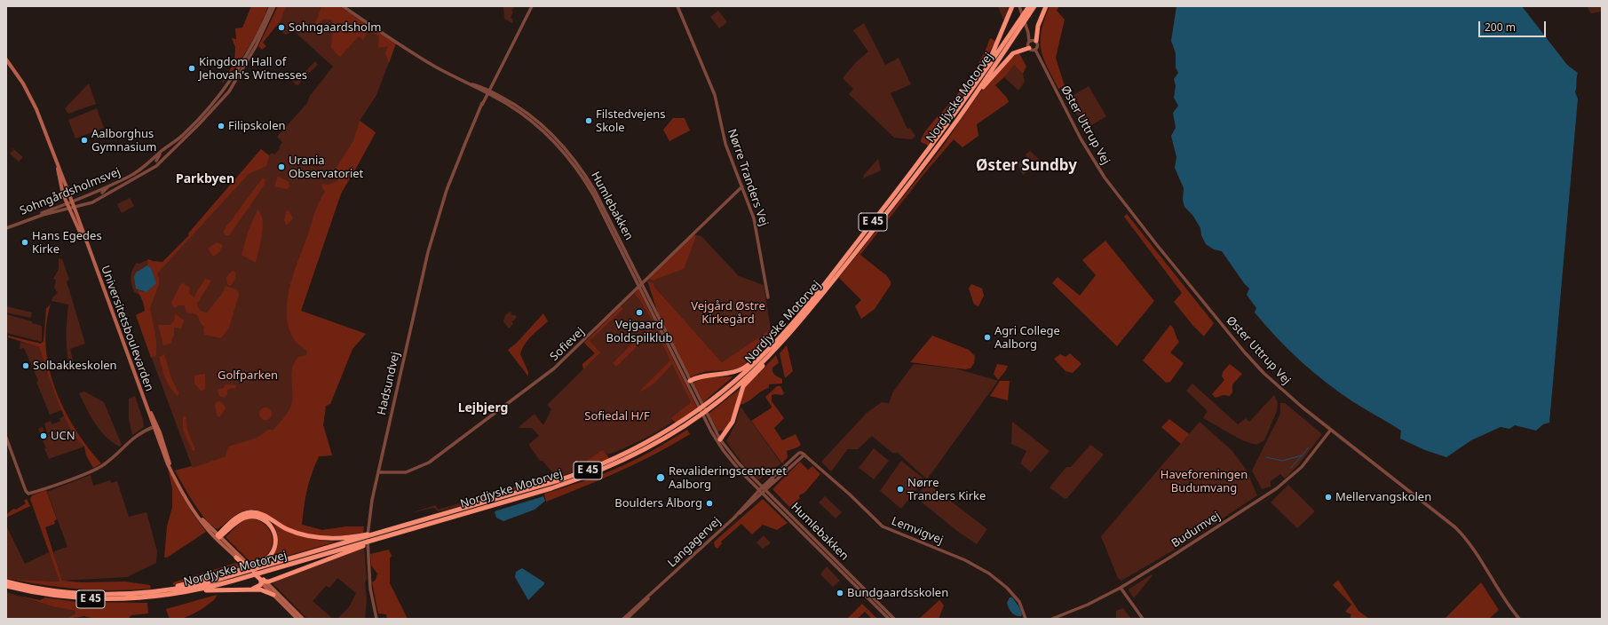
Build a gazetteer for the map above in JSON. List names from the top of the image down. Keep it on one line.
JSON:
{"streets":{"highway":["Nordjyske Motorvej","E 45"],"main road":["Universitetsboulevarden"],"street":["Øster Uttrup Vej","Nørre Tranders Vej","Sohngårdsholmsvej","Humlebakken","Sofievej","Hadsundvej","Budumvej","Lemvigvej","Langagervej"]},"crossings":[["Øster Uttrup Vej","Budumvej"],["Nørre Tranders Vej","Sofievej"],["Sohngårdsholmsvej","Universitetsboulevarden"],["Humlebakken","Hadsundvej"],["Humlebakken","Langagervej"],["Sofievej","Hadsundvej"],["Lemvigvej","Langagervej"]],"districts":["Øster Sundby","Parkbyen","Lejbjerg"],"parks":["Vejgård Østre Kirkegård","Golfparken","Sofiedal H/F","Haveforeningen Budumvang"],"places":["Sohngaardsholm","Kingdom Hall of Jehovah's Witnesses","Filstedvejens Skole","Filipskolen","Aalborghus Gymnasium","Urania Observatoriet","Hans Egedes Kirke","Vejgaard Boldspilklub","Agri College Aalborg","Solbakkeskolen","UCN","Revalideringscenteret Aalborg","Nørre Tranders Kirke","Mellervangskolen","Boulders Ålborg","Bundgaardsskolen"],"scale_bar":"200 m"}
